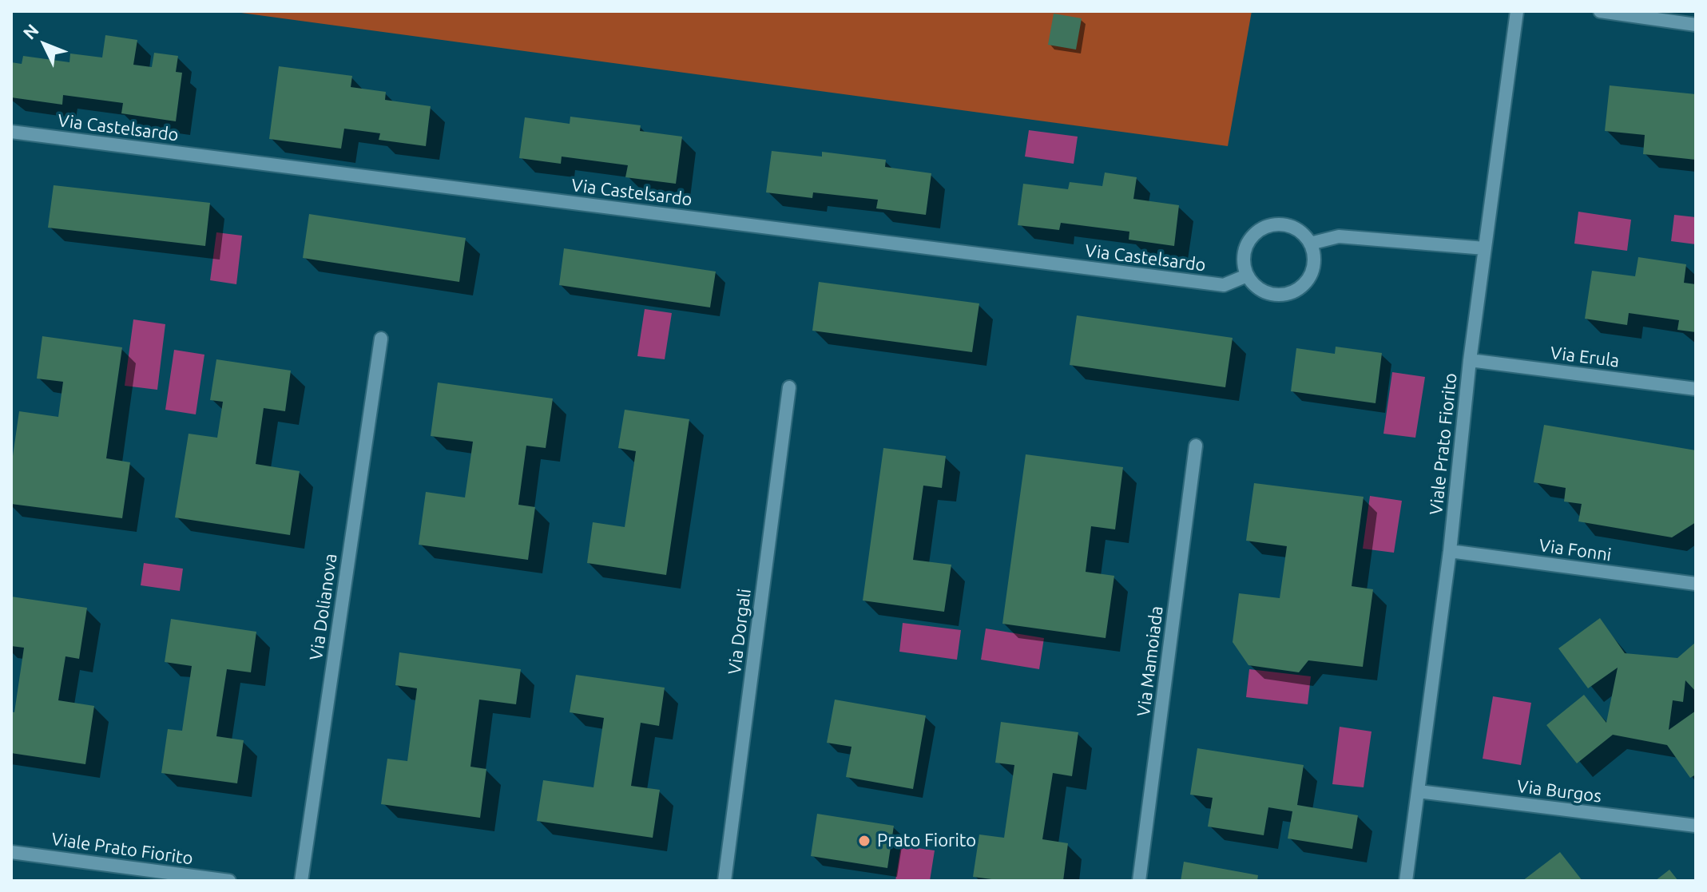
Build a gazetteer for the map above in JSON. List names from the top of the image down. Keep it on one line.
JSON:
{"streets":{"street":["Via Castelsardo","Via Erula","Viale Prato Fiorito","Via Fonni","Via Dolianova","Via Dorgali","Via Mamoiada","Via Burgos"]},"crossings":[["Via Erula","Viale Prato Fiorito"],["Viale Prato Fiorito","Via Fonni"],["Viale Prato Fiorito","Via Burgos"]],"places":["Prato Fiorito"],"north":"top left"}
